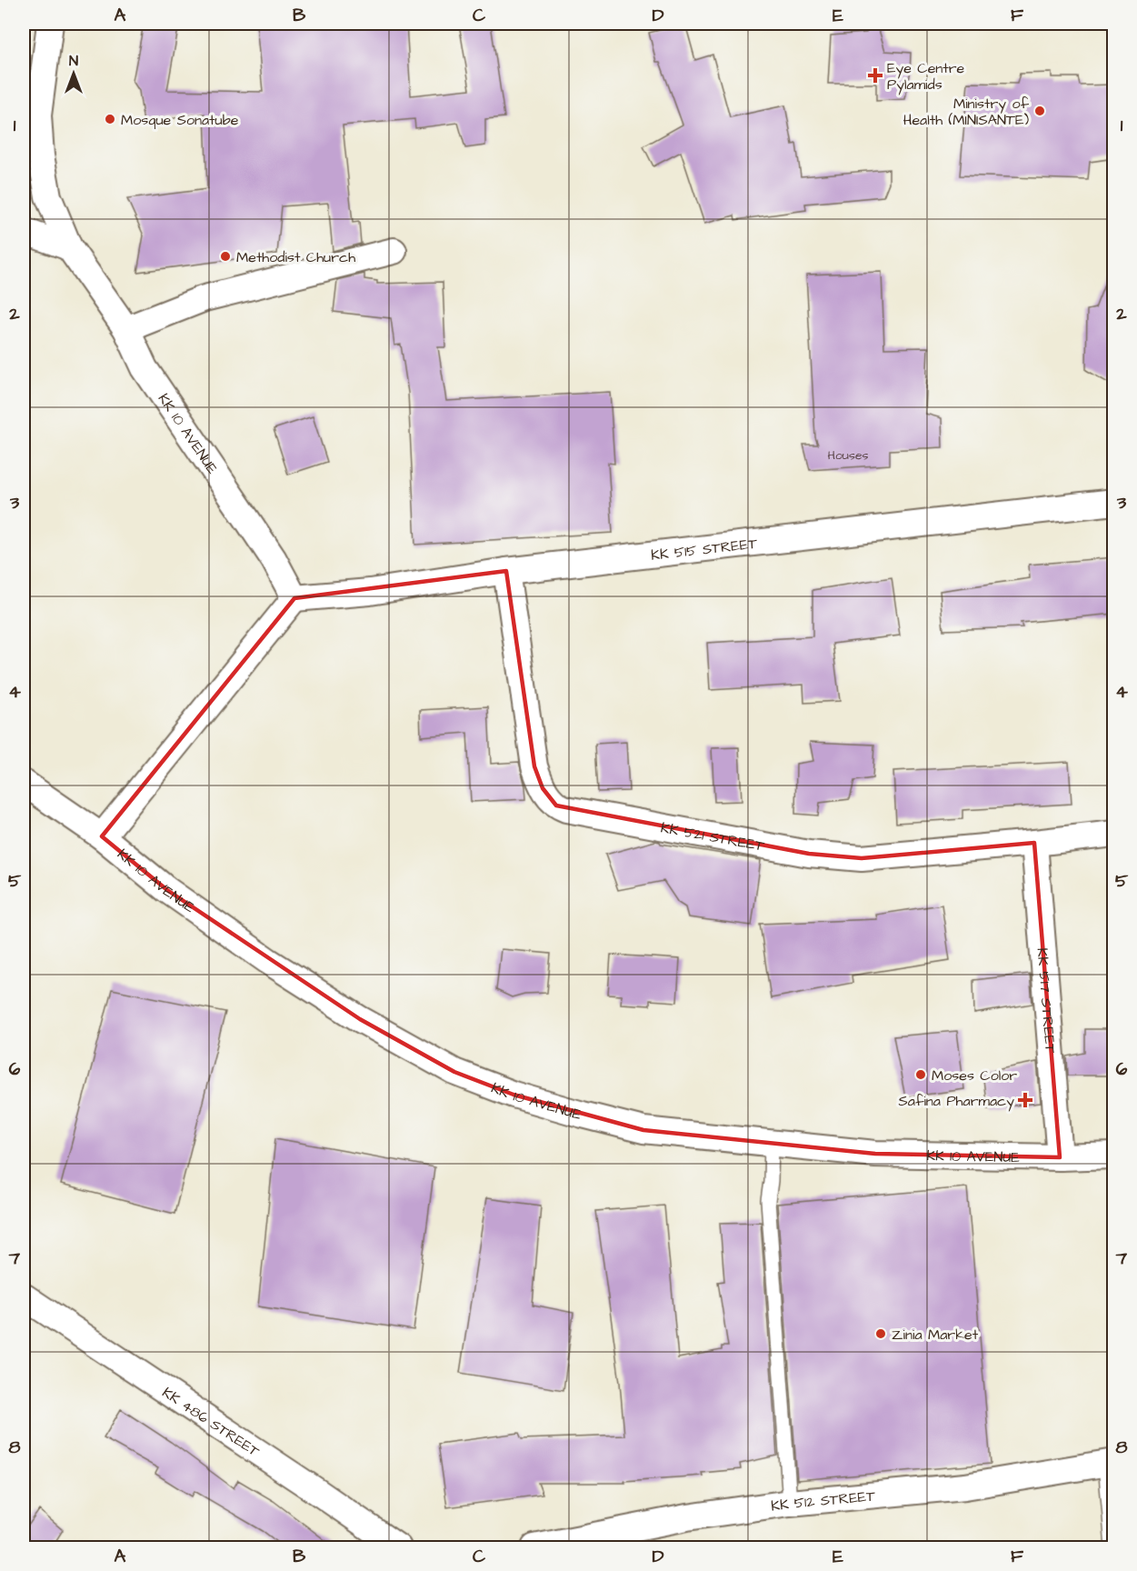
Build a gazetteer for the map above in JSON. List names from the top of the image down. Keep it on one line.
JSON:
{"streets":{"street":["KK 10 AVENUE","KK 515 STREET","KK 521 STREET","KK 517 STREET","KK 486 STREET","KK 512 STREET"]},"crossings":[["KK 10 AVENUE","KK 515 STREET"],["KK 10 AVENUE","KK 517 STREET"],["KK 515 STREET","KK 521 STREET"],["KK 521 STREET","KK 517 STREET"]],"places":{"health":["Eye Centre Pylamids","Safina Pharmacy"],"other":["Ministry of Health (MINISANTE)","Mosque Sonatube","Methodist Church","Moses Color","Zinia Market"]},"house_numbers":["Houses"],"north":"top","grid":{"columns":["A","B","C","D","E","F"],"rows":["1","2","3","4","5","6","7","8"]}}
